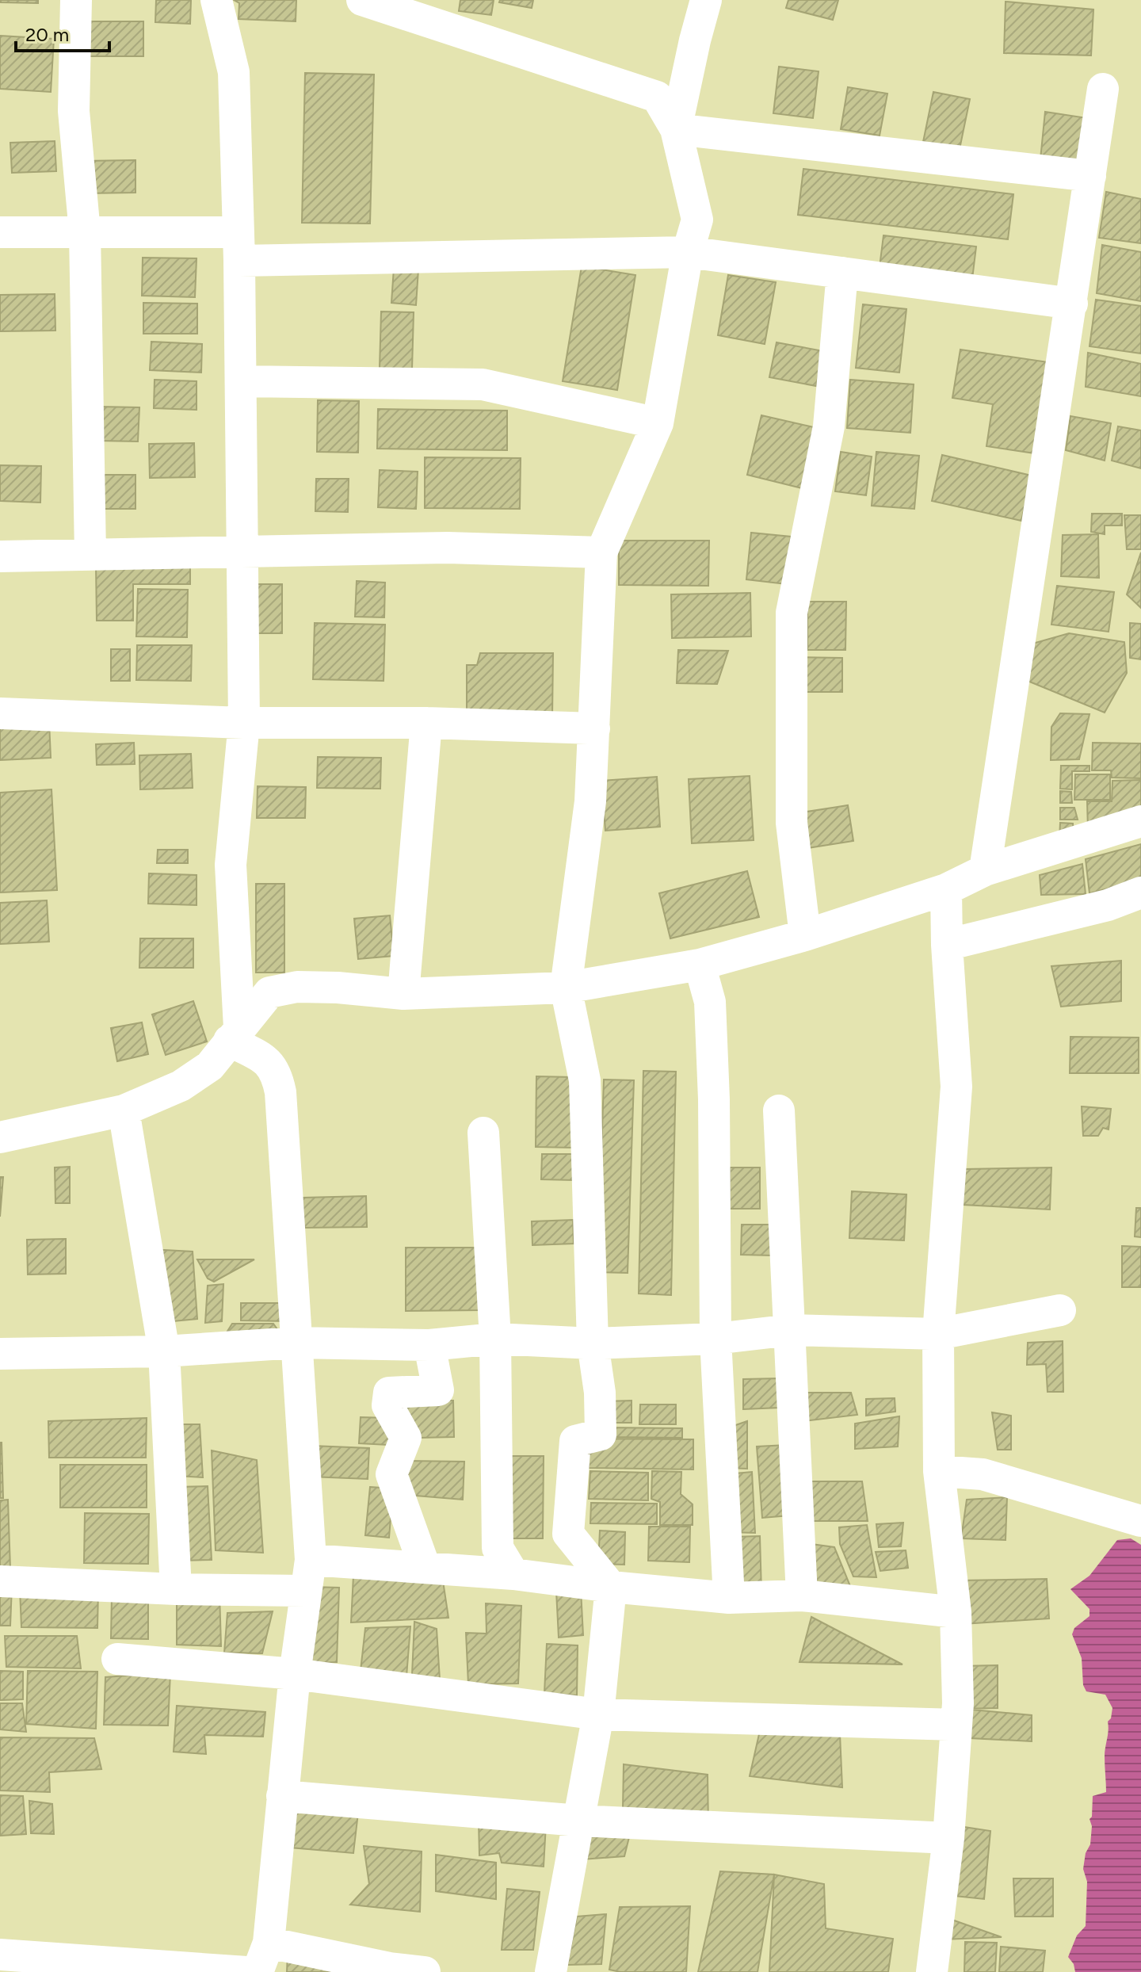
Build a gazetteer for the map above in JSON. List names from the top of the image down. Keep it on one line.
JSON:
{"scale_bar":"20 m"}
